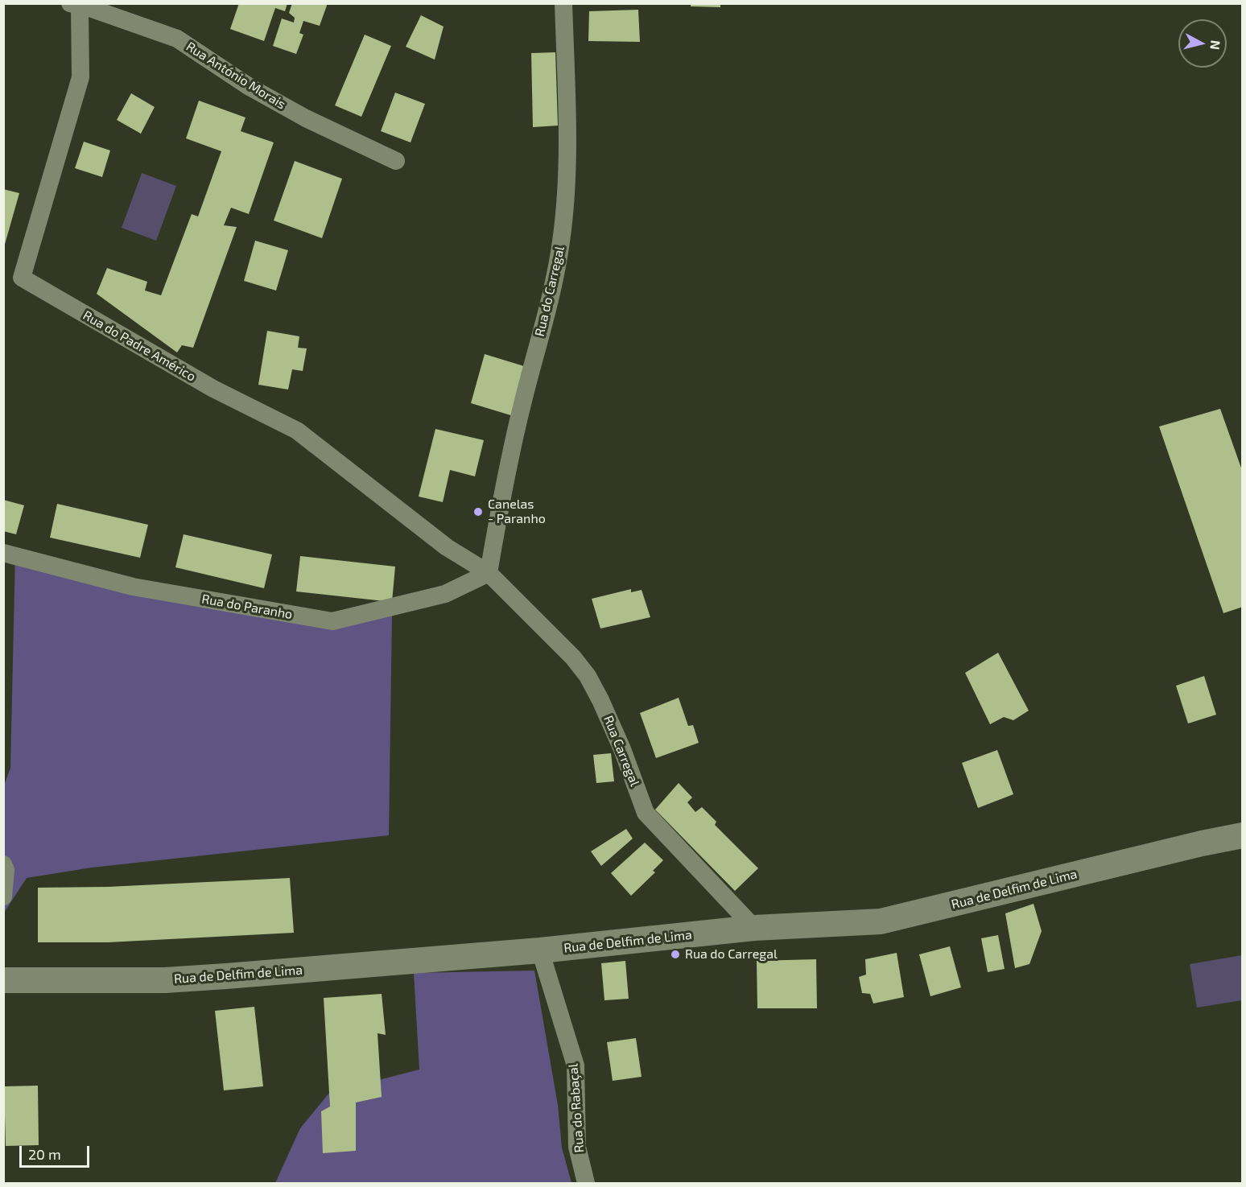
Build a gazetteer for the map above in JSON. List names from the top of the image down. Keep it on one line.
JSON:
{"streets":{"main road":["Rua de Delfim de Lima"],"street":["Rua António Morais","Rua do Carregal","Rua do Padre Américo","Rua do Paranho","Rua Carregal","Rua do Rabaçal"]},"crossings":[["Rua António Morais","Rua do Padre Américo"],["Rua do Carregal","Rua do Padre Américo"],["Rua do Carregal","Rua do Paranho"],["Rua do Carregal","Rua Carregal"],["Rua do Padre Américo","Rua do Paranho"],["Rua do Padre Américo","Rua Carregal"],["Rua do Paranho","Rua Carregal"],["Rua Carregal","Rua de Delfim de Lima"],["Rua de Delfim de Lima","Rua do Rabaçal"]],"places":["Canelas - Paranho","Rua do Carregal"],"scale_bar":"20 m","north":"right"}
